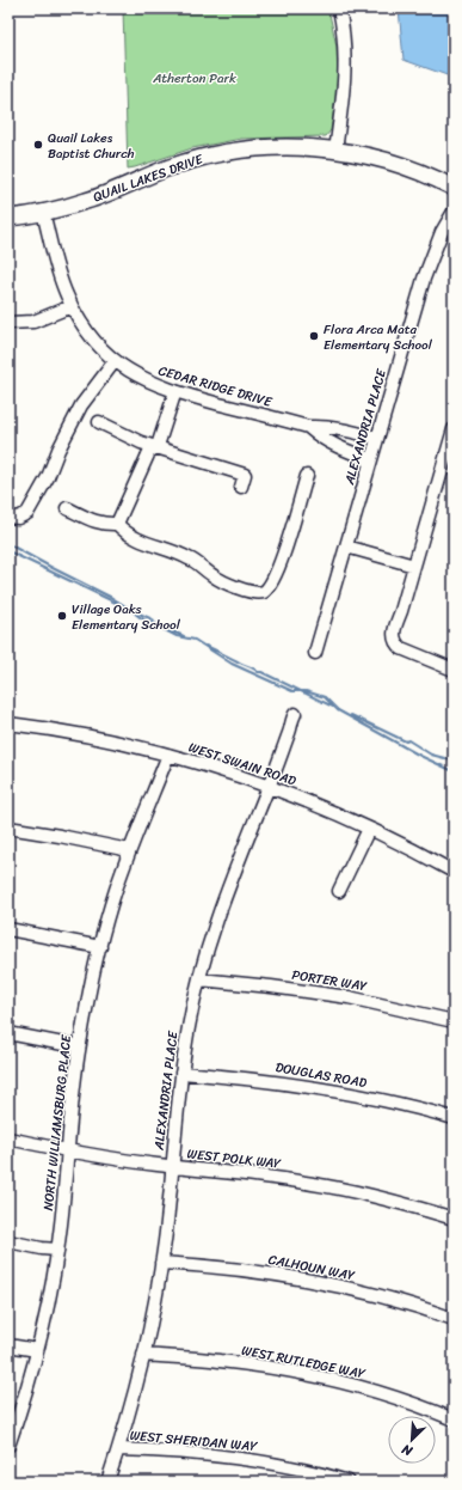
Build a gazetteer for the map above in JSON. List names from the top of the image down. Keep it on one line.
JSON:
{"streets":{"main road":["QUAIL LAKES DRIVE"],"street":["CEDAR RIDGE DRIVE","ALEXANDRIA PLACE","WEST SWAIN ROAD","PORTER WAY","DOUGLAS ROAD","NORTH WILLIAMSBURG PLACE","WEST POLK WAY","CALHOUN WAY","WEST RUTLEDGE WAY","WEST SHERIDAN WAY"]},"crossings":[["QUAIL LAKES DRIVE","CEDAR RIDGE DRIVE"],["CEDAR RIDGE DRIVE","ALEXANDRIA PLACE"],["ALEXANDRIA PLACE","WEST SWAIN ROAD"],["ALEXANDRIA PLACE","PORTER WAY"],["ALEXANDRIA PLACE","DOUGLAS ROAD"],["ALEXANDRIA PLACE","WEST POLK WAY"],["ALEXANDRIA PLACE","CALHOUN WAY"],["ALEXANDRIA PLACE","WEST RUTLEDGE WAY"],["ALEXANDRIA PLACE","WEST SHERIDAN WAY"],["WEST SWAIN ROAD","NORTH WILLIAMSBURG PLACE"],["NORTH WILLIAMSBURG PLACE","WEST POLK WAY"]],"parks":["Atherton Park"],"places":["Quail Lakes Baptist Church","Flora Arca Mata Elementary School","Village Oaks Elementary School"],"north":"bottom left"}
